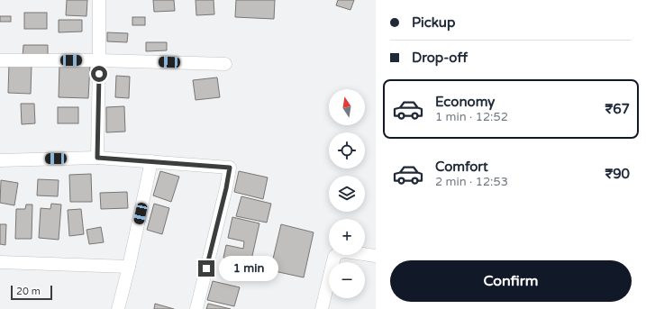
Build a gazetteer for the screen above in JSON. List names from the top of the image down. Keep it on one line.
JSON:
{"scale_bar":"20 m","north":"top","page":{"banner":["Pickup","Drop-off"],"list":[{"name":"Economy","note":"1 min · 12:52","value":"₹67"},{"name":"Comfort","note":"2 min · 12:53","value":"₹90"}],"map_buttons":["+","−"],"buttons":"Confirm","bubble":"1 min","scale":"20 m"}}
